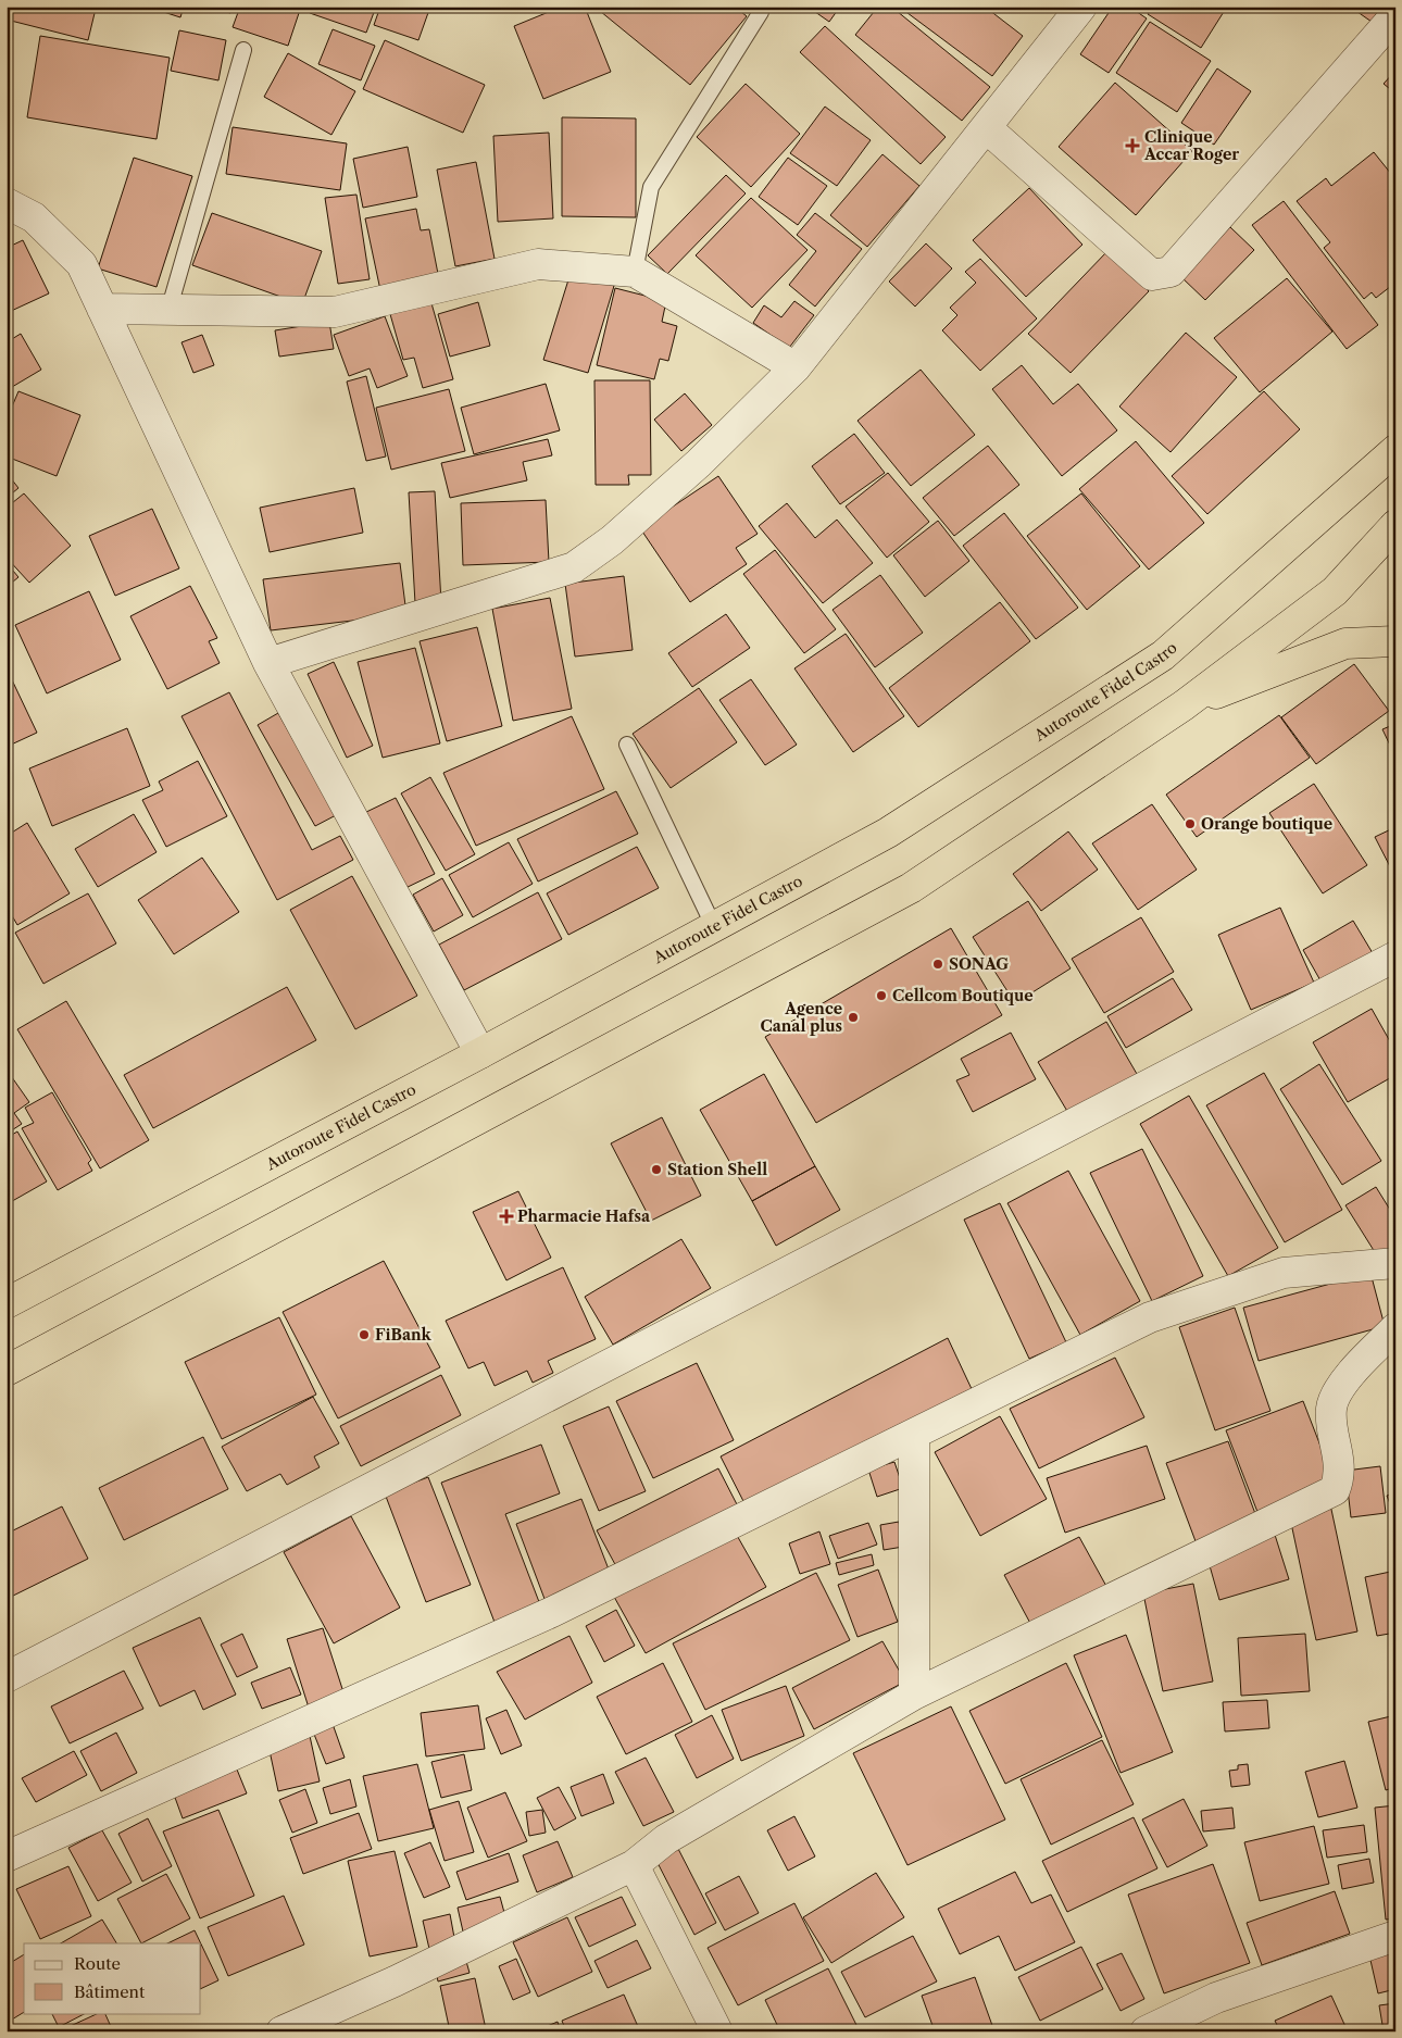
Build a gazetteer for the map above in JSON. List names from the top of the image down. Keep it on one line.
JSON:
{"streets":{"highway":["Autoroute Fidel Castro"]},"places":{"health":["Clinique Accar Roger","Pharmacie Hafsa"],"other":["Orange boutique","SONAG","Cellcom Boutique","Agence Canal plus","Station Shell","FiBank"]},"legend":["Route","Bâtiment"]}
